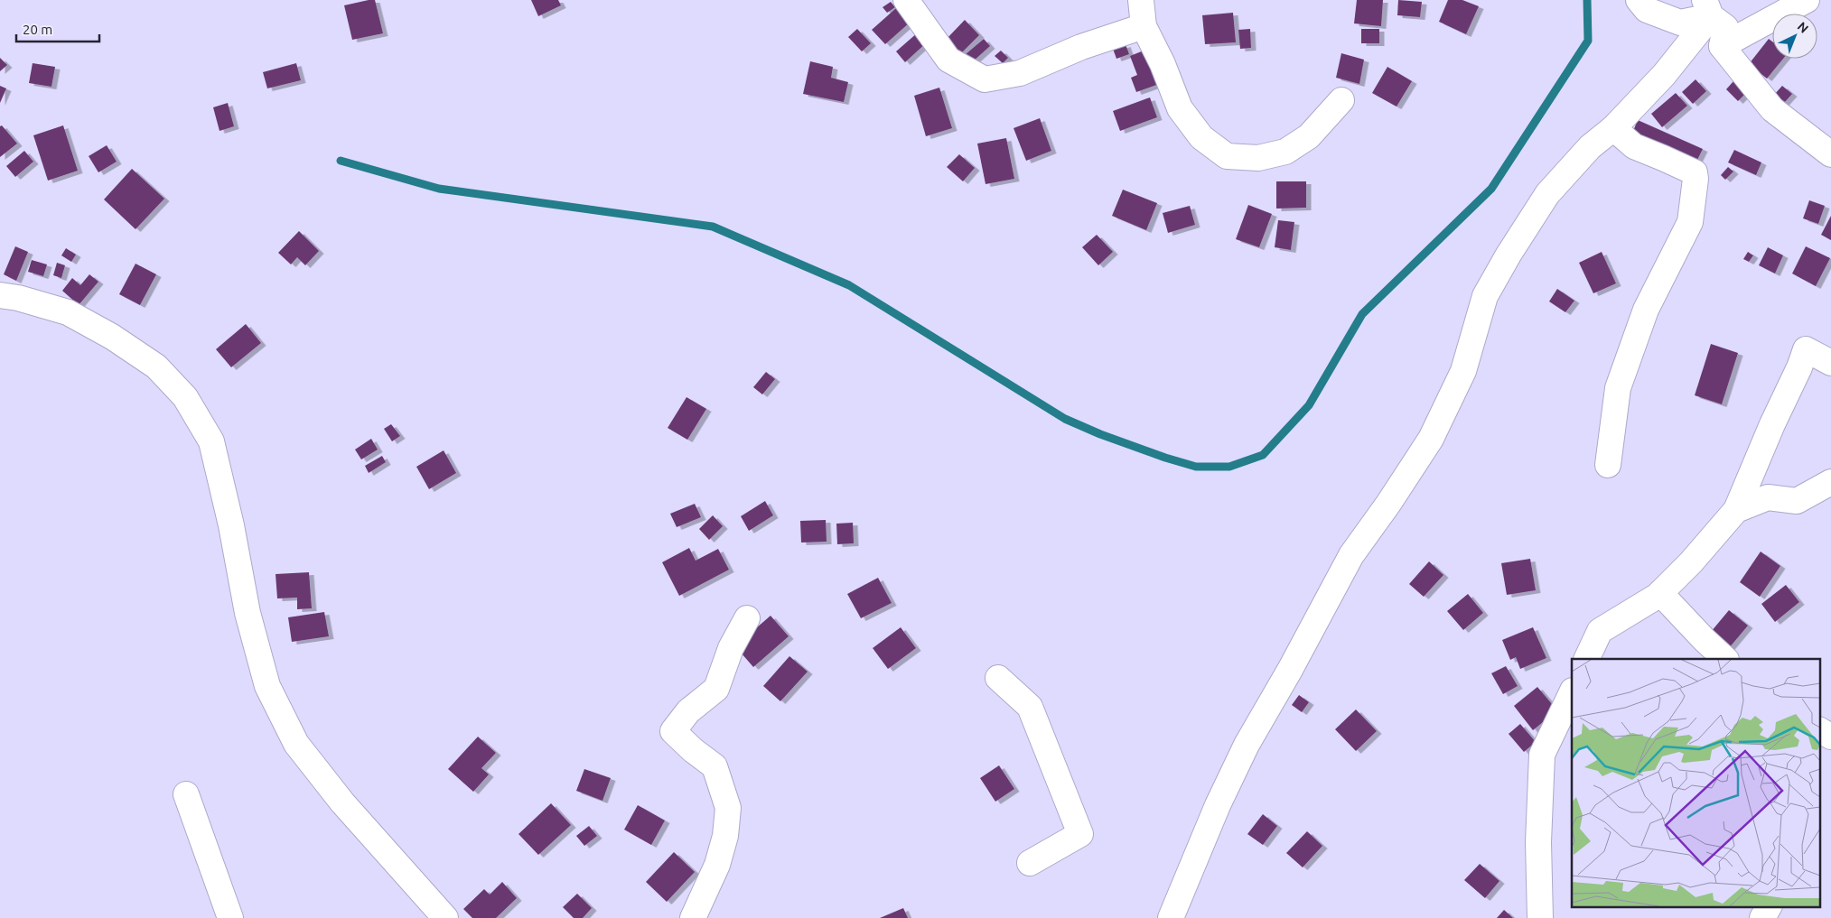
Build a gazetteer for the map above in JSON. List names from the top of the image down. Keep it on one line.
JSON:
{"scale_bar":"20 m","north":"top right"}
